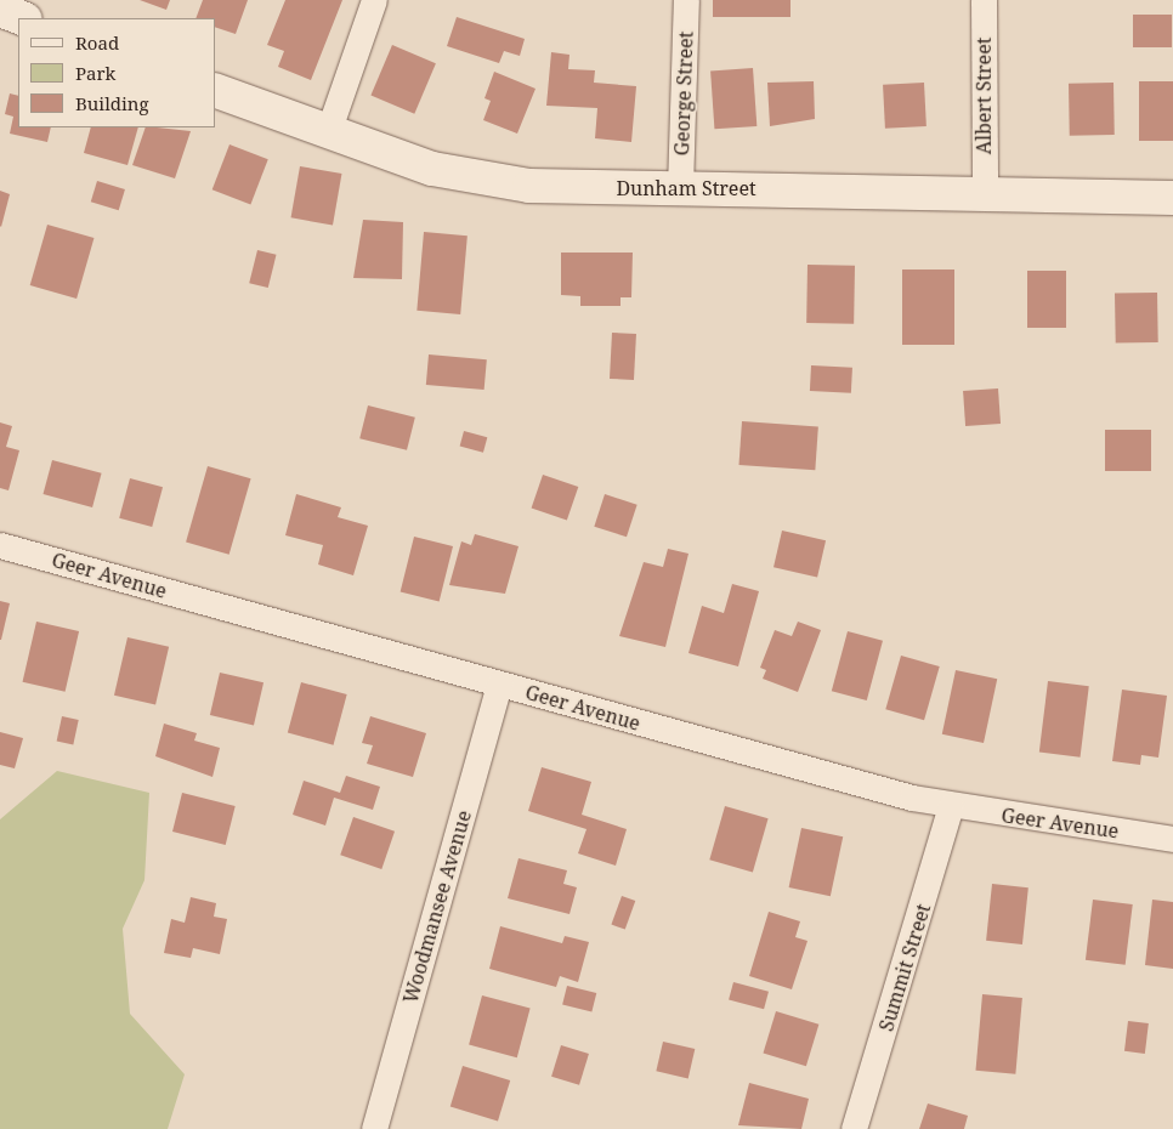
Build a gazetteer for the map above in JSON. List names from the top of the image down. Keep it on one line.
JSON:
{"streets":{"street":["George Street","Albert Street","Dunham Street","Geer Avenue","Woodmansee Avenue","Summit Street"]},"crossings":[["George Street","Dunham Street"],["Albert Street","Dunham Street"],["Geer Avenue","Woodmansee Avenue"],["Geer Avenue","Summit Street"]],"legend":["Road","Park","Building"]}
